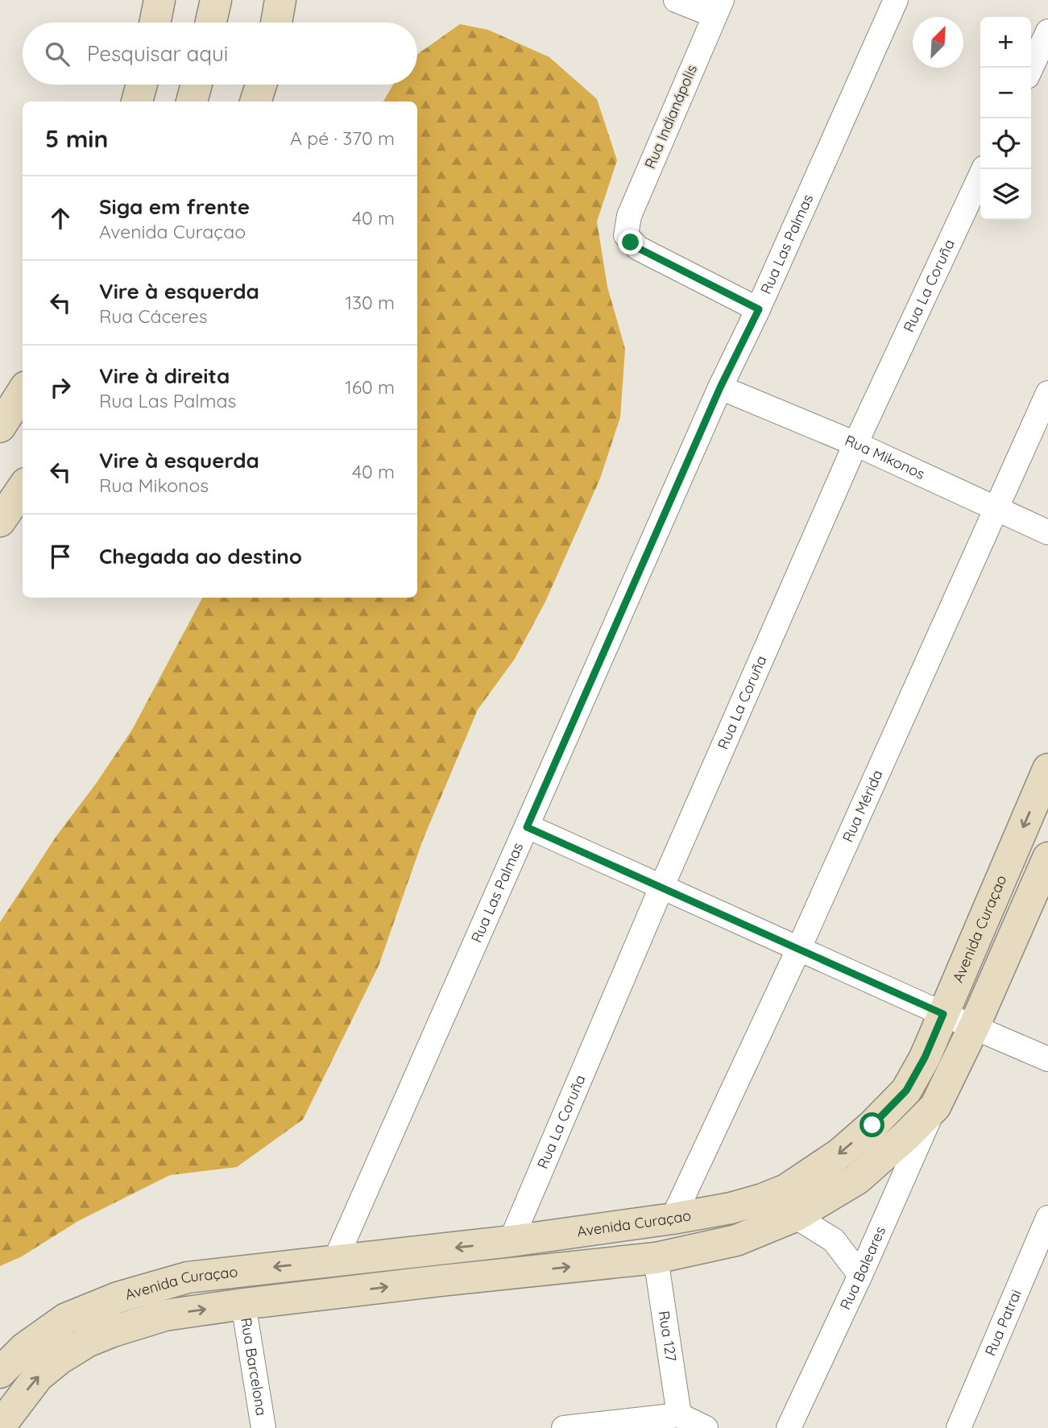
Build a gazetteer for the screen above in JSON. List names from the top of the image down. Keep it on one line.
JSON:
{"streets":{"street":["Rua Indianápolis","Rua Las Palmas","Rua La Coruña","Rua Mikonos","Rua Mérida","Avenida Curaçao","Rua Baleares","Rua Patrai","Rua 127","Rua Barcelona"]},"crossings":[["Rua Indianápolis","Rua Las Palmas"],["Rua Las Palmas","Rua Mikonos"],["Rua Las Palmas","Avenida Curaçao"],["Rua La Coruña","Rua Mikonos"],["Rua La Coruña","Avenida Curaçao"],["Rua Mikonos","Rua Mérida"],["Rua Mérida","Avenida Curaçao"],["Avenida Curaçao","Rua Baleares"],["Avenida Curaçao","Rua 127"],["Avenida Curaçao","Rua Barcelona"]],"north":"top right","page":{"map_buttons":["+","−"],"search":"Pesquisar aqui","heading":["5 min","A pé · 370 m"],"list":[["Siga em frente","Avenida Curaçao","40 m"],["Vire à esquerda","Rua Cáceres","130 m"],["Vire à direita","Rua Las Palmas","160 m"],["Vire à esquerda","Rua Mikonos","40 m"],"Chegada ao destino"]}}
